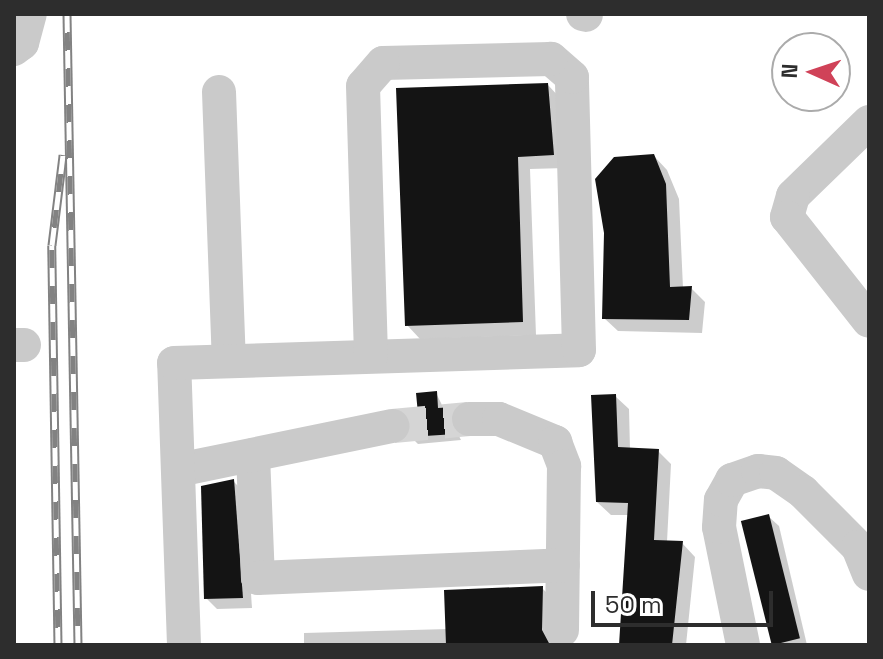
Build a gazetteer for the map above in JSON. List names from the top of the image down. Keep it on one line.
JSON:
{"scale_bar":"50 m","north":"left"}
